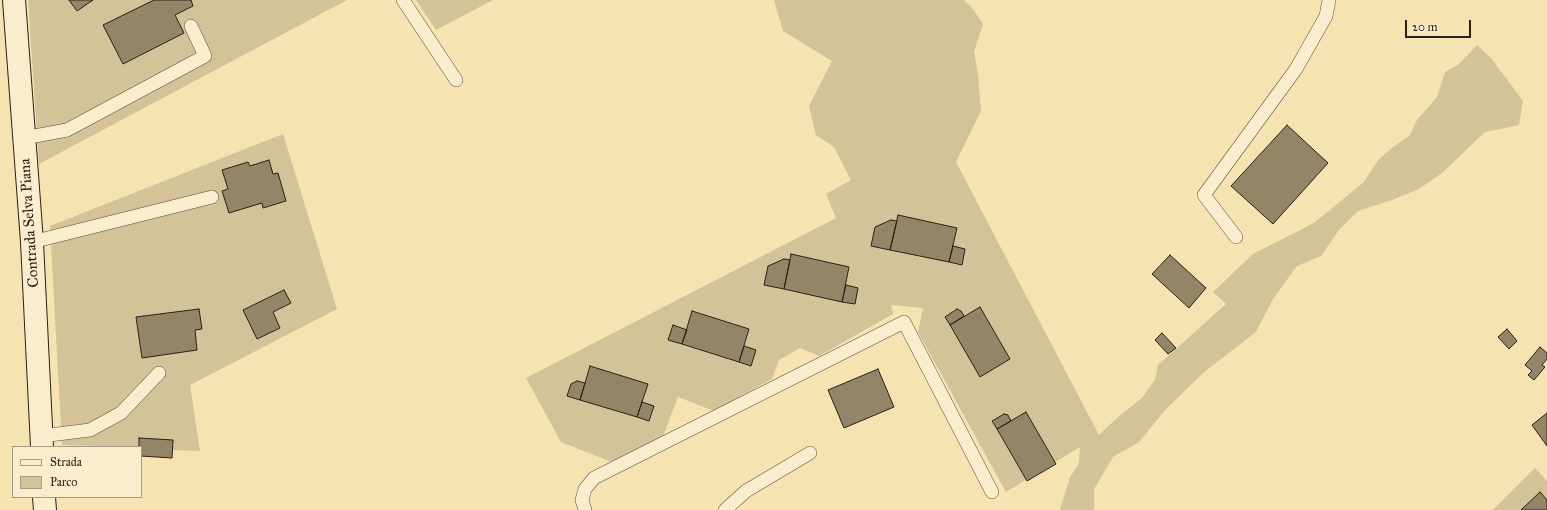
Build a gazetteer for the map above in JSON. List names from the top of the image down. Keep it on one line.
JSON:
{"streets":{"street":["Contrada Selva Piana"]},"legend":["Strada","Parco"],"scale_bar":"20 m"}
